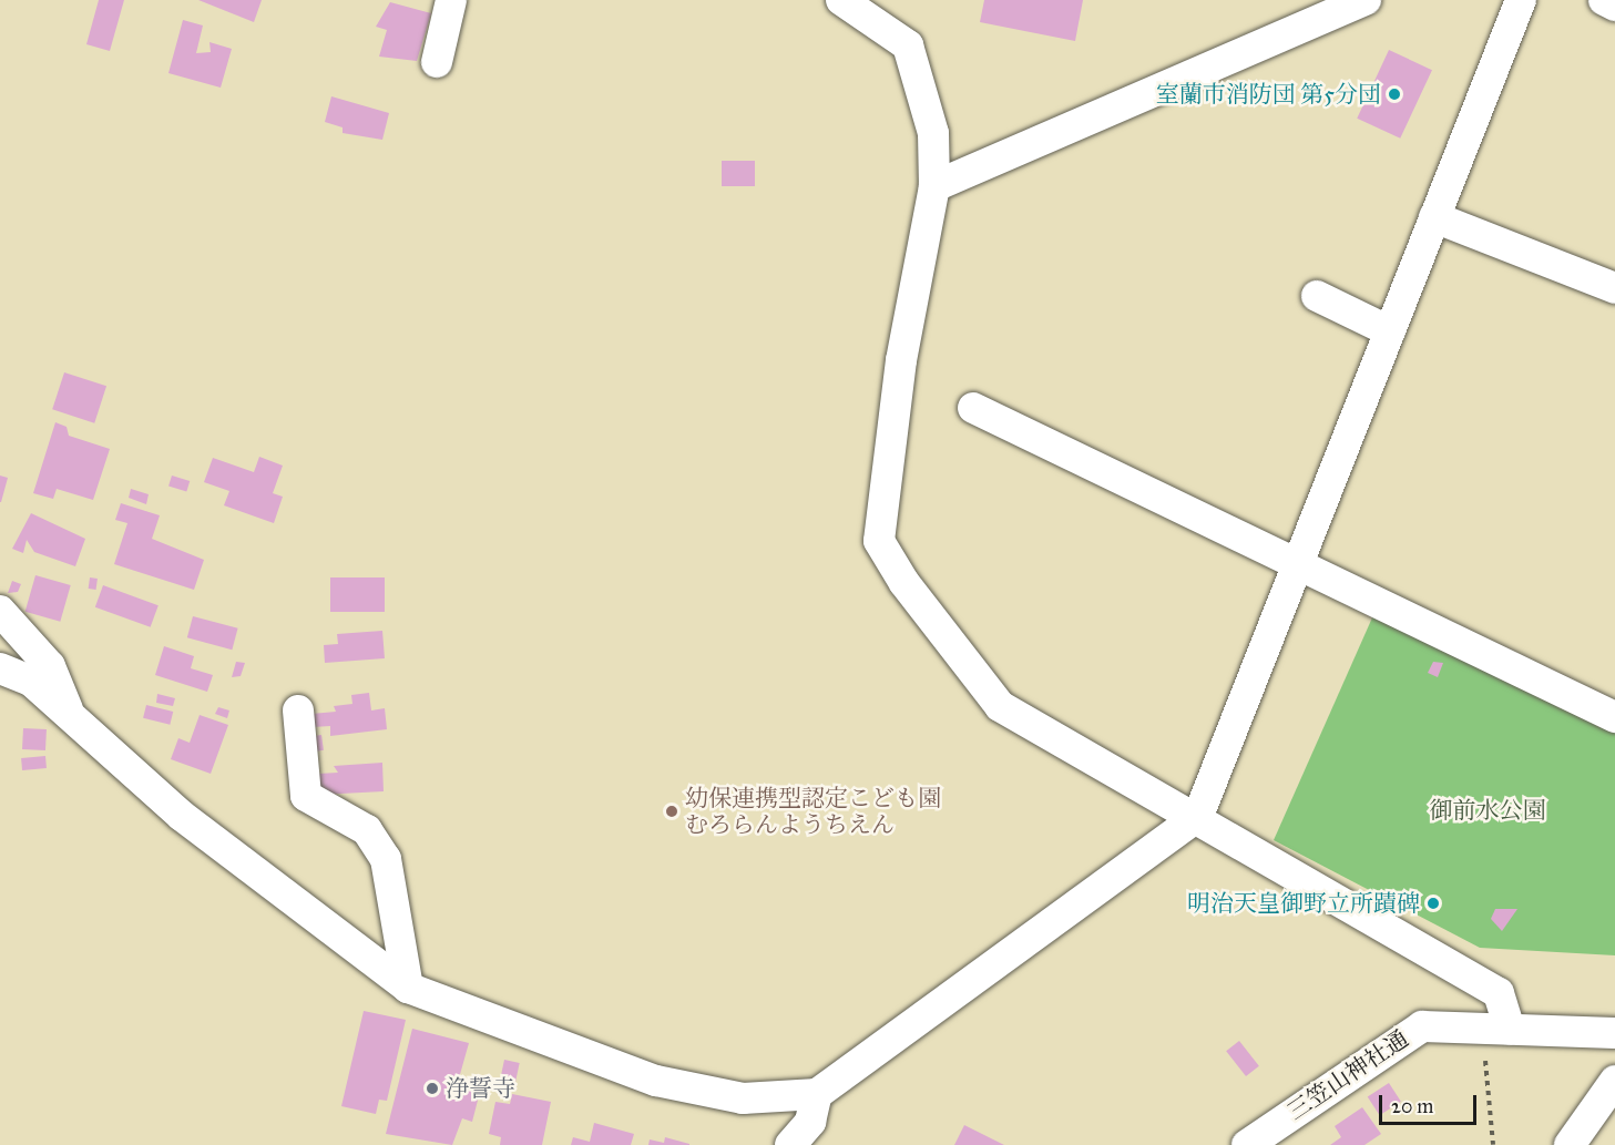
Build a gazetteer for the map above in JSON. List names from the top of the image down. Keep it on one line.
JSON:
{"streets":{"street":["三笠山神社通"]},"parks":["御前水公園"],"places":["室蘭市消防団 第5分団","幼保連携型認定こども園 むろらんようちえん","明治天皇御野立所蹟碑","浄誓寺"],"scale_bar":"20 m"}
